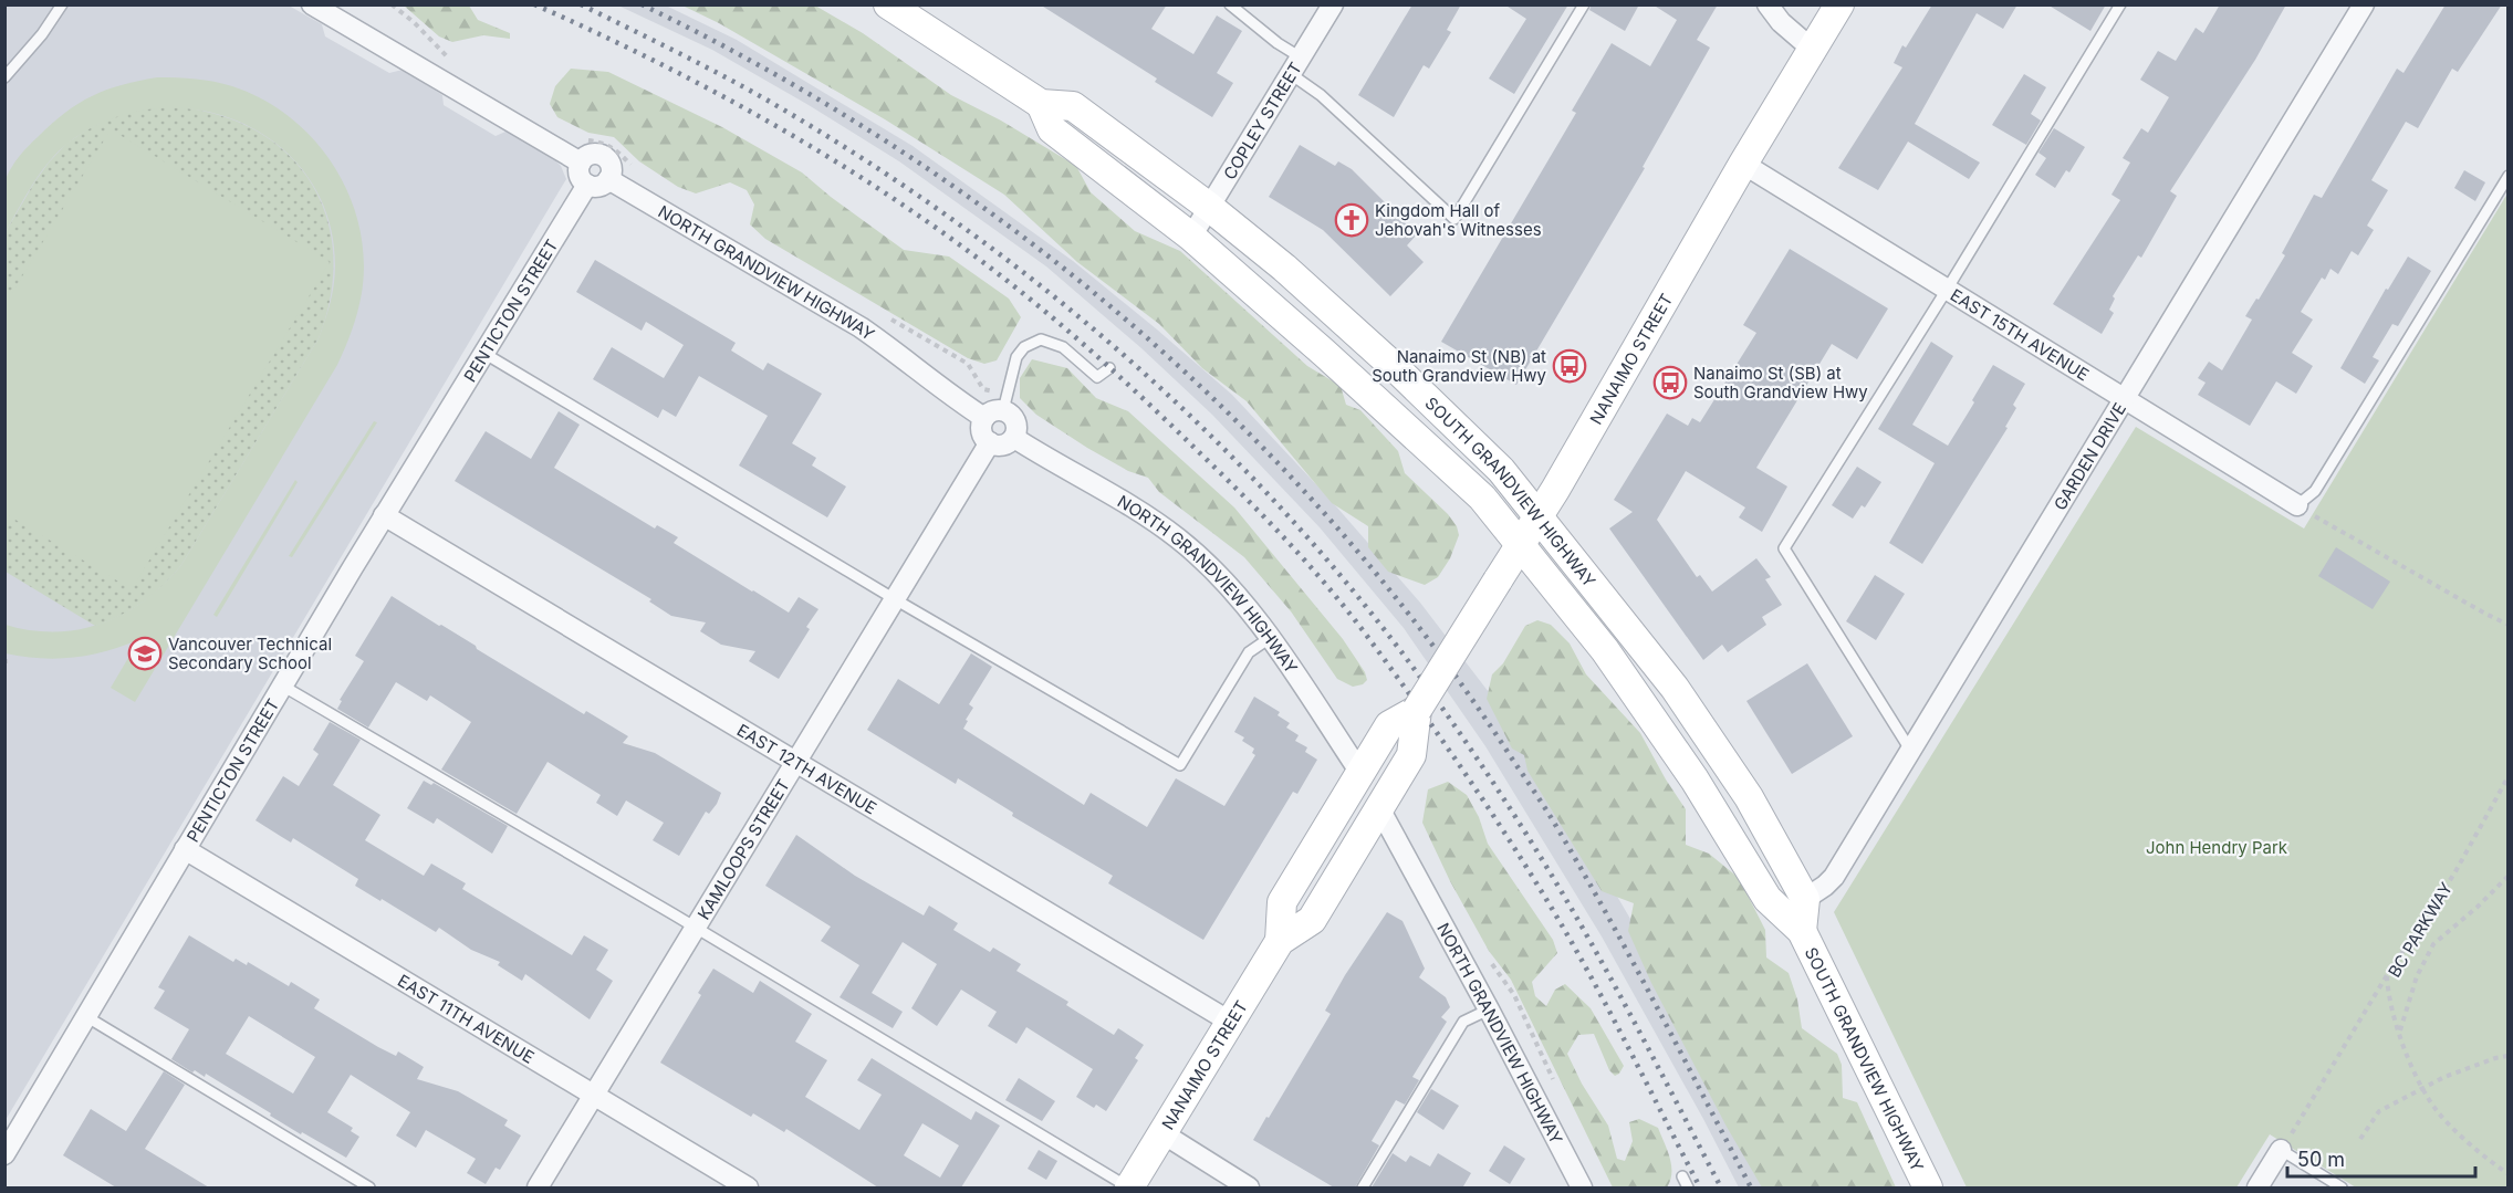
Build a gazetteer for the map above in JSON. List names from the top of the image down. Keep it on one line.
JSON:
{"streets":{"main road":["NANAIMO STREET","SOUTH GRANDVIEW HIGHWAY"],"street":["COPLEY STREET","NORTH GRANDVIEW HIGHWAY","PENTICTON STREET","EAST 15TH AVENUE","GARDEN DRIVE","EAST 12TH AVENUE","KAMLOOPS STREET","EAST 11TH AVENUE"],"path":["BC PARKWAY"]},"crossings":[["COPLEY STREET","SOUTH GRANDVIEW HIGHWAY"],["NORTH GRANDVIEW HIGHWAY","PENTICTON STREET"],["NORTH GRANDVIEW HIGHWAY","NANAIMO STREET"],["NORTH GRANDVIEW HIGHWAY","KAMLOOPS STREET"],["PENTICTON STREET","EAST 12TH AVENUE"],["PENTICTON STREET","EAST 11TH AVENUE"],["EAST 15TH AVENUE","NANAIMO STREET"],["EAST 15TH AVENUE","GARDEN DRIVE"],["NANAIMO STREET","SOUTH GRANDVIEW HIGHWAY"],["NANAIMO STREET","EAST 12TH AVENUE"],["GARDEN DRIVE","SOUTH GRANDVIEW HIGHWAY"],["EAST 12TH AVENUE","KAMLOOPS STREET"],["KAMLOOPS STREET","EAST 11TH AVENUE"]],"parks":["John Hendry Park"],"places":{"church":["Kingdom Hall of Jehovah's Witnesses"],"bus stop":["Nanaimo St (NB) at South Grandview Hwy","Nanaimo St (SB) at South Grandview Hwy"],"school or university":["Vancouver Technical Secondary School"]},"scale_bar":"50 m"}
